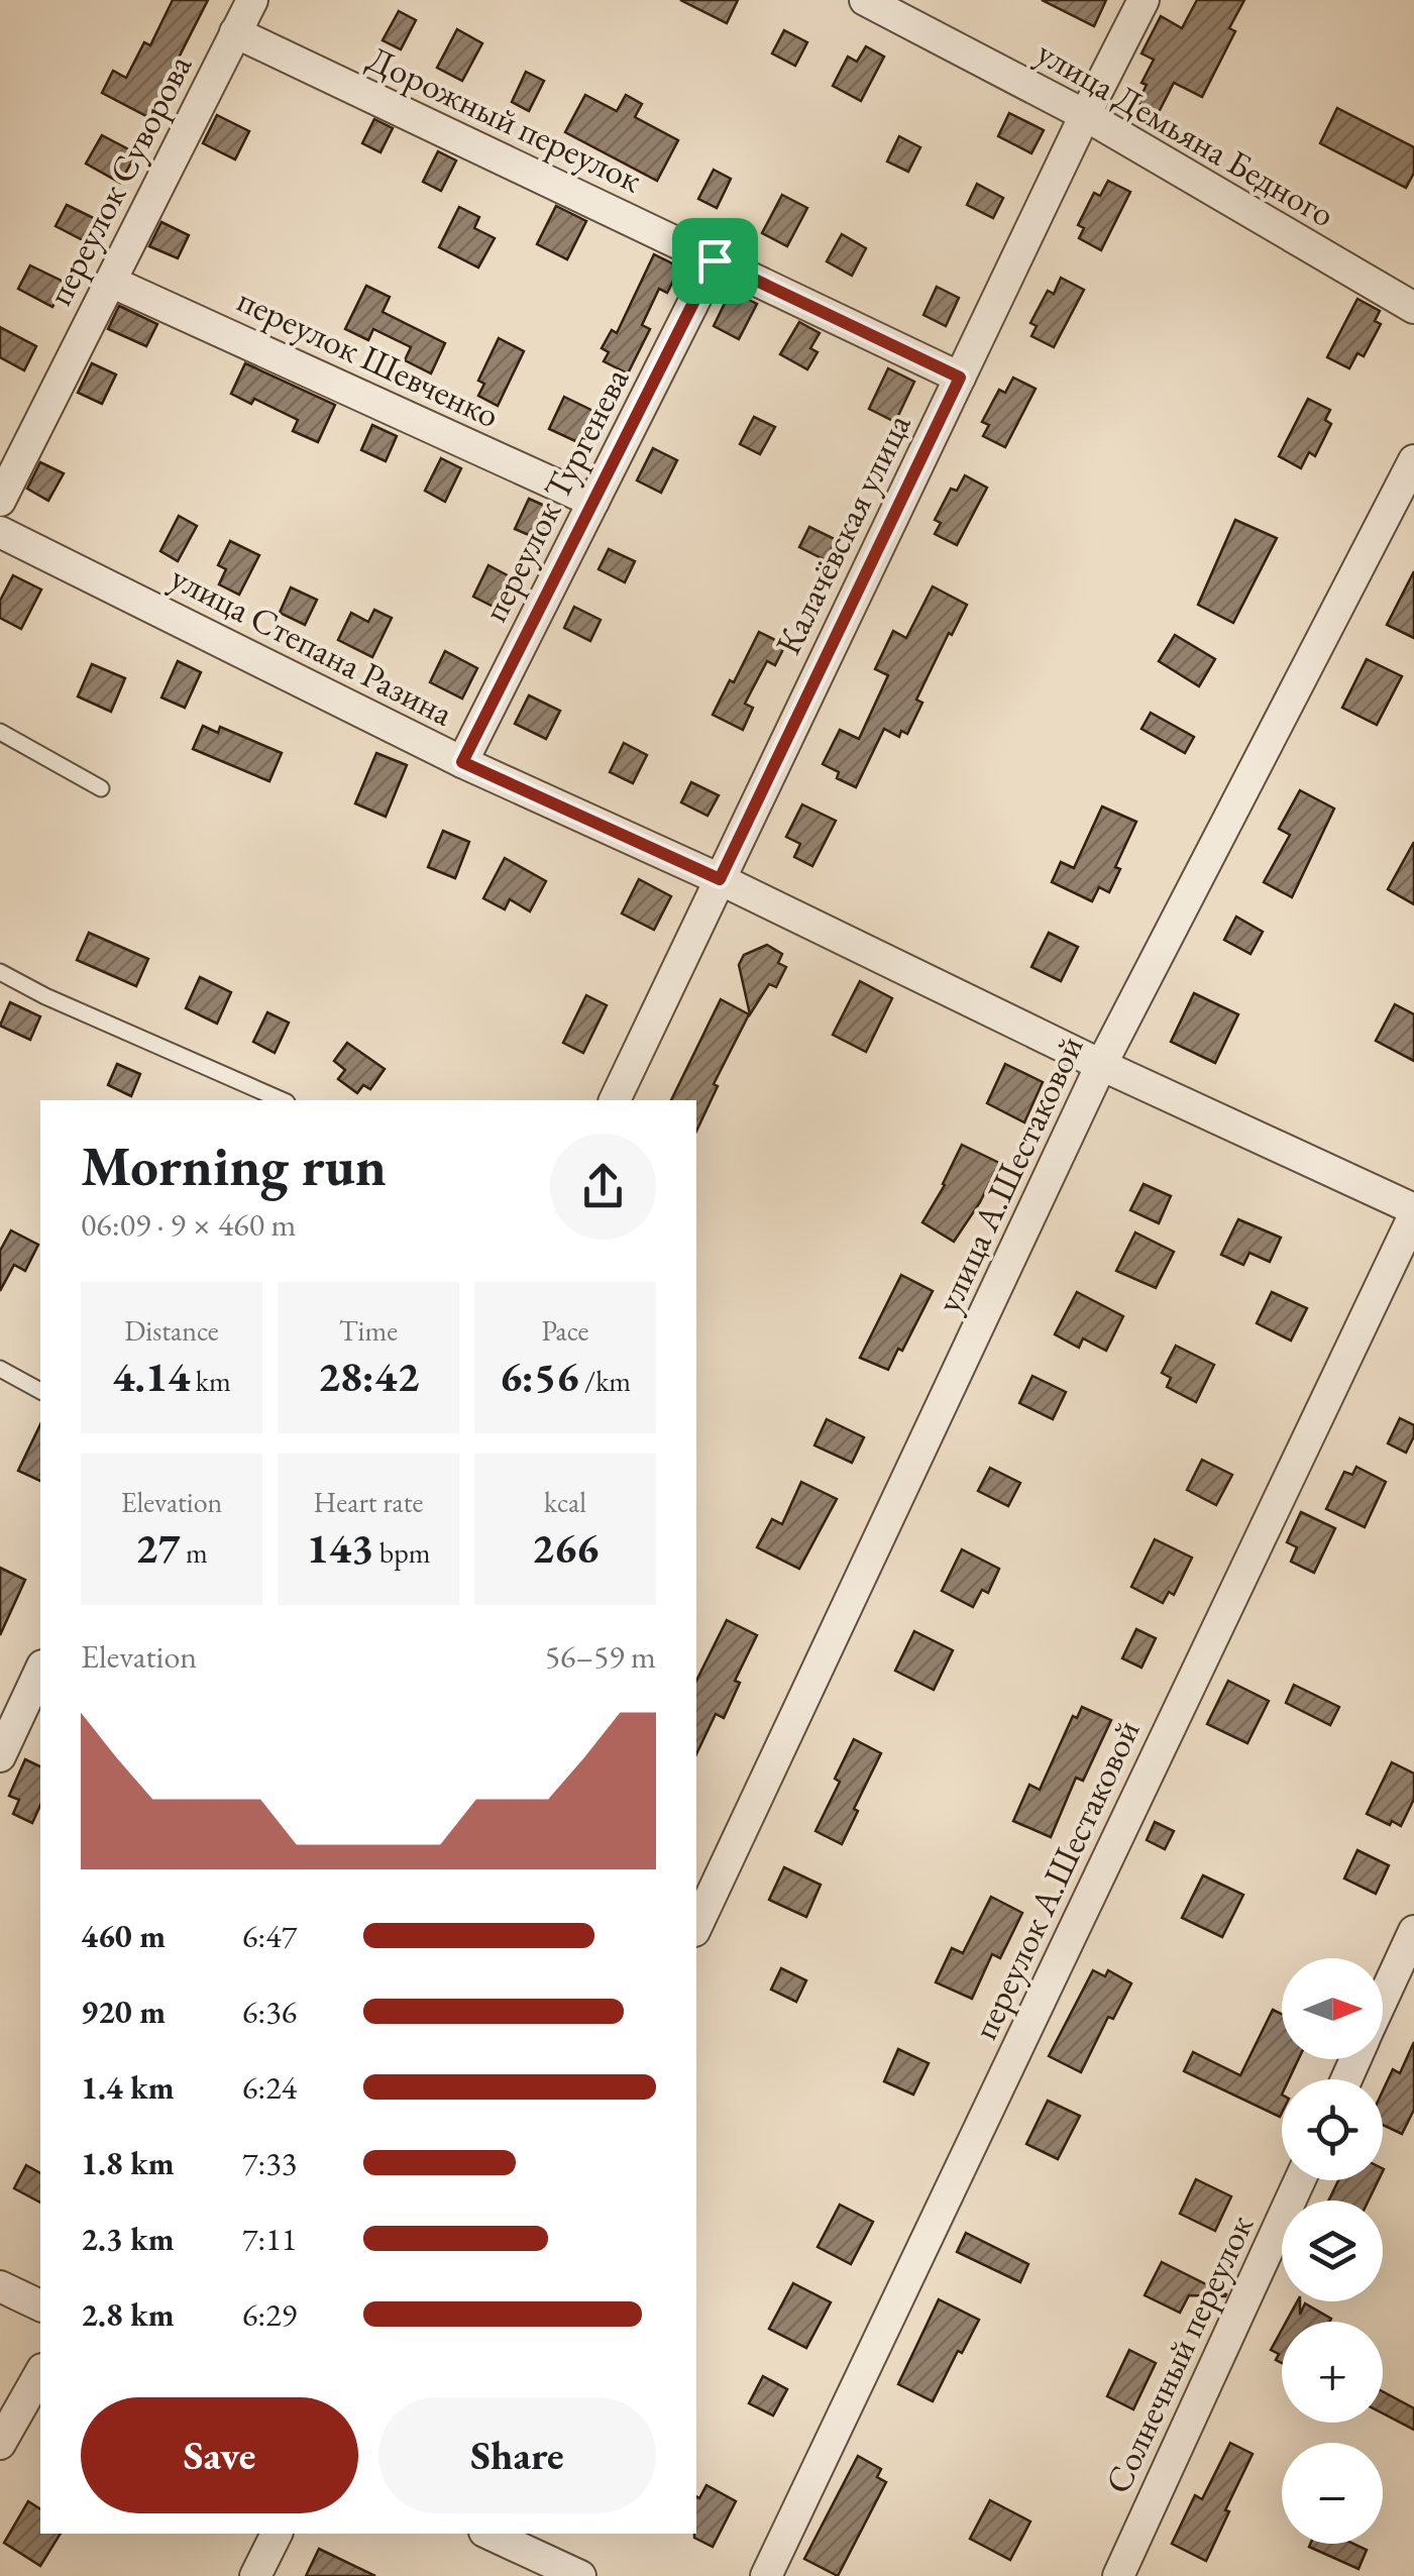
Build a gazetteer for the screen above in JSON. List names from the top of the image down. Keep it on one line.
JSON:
{"streets":{"street":["Дорожный переулок","улица Демьяна Бедного","переулок Суворова","переулок Шевченко","переулок Тургенева","Калачёвская улица","улица Степана Разина","улица А.Шестаковой","переулок А.Шестаковой","Солнечный переулок"]},"crossings":[["Дорожный переулок","переулок Суворова"],["Дорожный переулок","переулок Тургенева"],["Дорожный переулок","Калачёвская улица"],["улица Демьяна Бедного","Калачёвская улица"],["переулок Суворова","переулок Шевченко"],["переулок Шевченко","переулок Тургенева"],["переулок Тургенева","улица Степана Разина"],["Калачёвская улица","улица Степана Разина"],["улица Степана Разина","улица А.Шестаковой"],["улица Степана Разина","переулок А.Шестаковой"]],"north":"right","page":{"heading":["Morning run","06:09 · 9 × 460 m"],"stats":[["Distance","4.14 km"],["Time","28:42"],["Pace","6:56 /km"],["Elevation","27 m"],["Heart rate","143 bpm"],["kcal","266"]],"chart":["Elevation","56–59 m"],"list":[{"name":"460 m","note":"6:47"},{"name":"920 m","note":"6:36"},{"name":"1.4 km","note":"6:24"},{"name":"1.8 km","note":"7:33"},{"name":"2.3 km","note":"7:11"},{"name":"2.8 km","note":"6:29"}],"map_buttons":["+","−"],"buttons":["Save","Share"]}}
